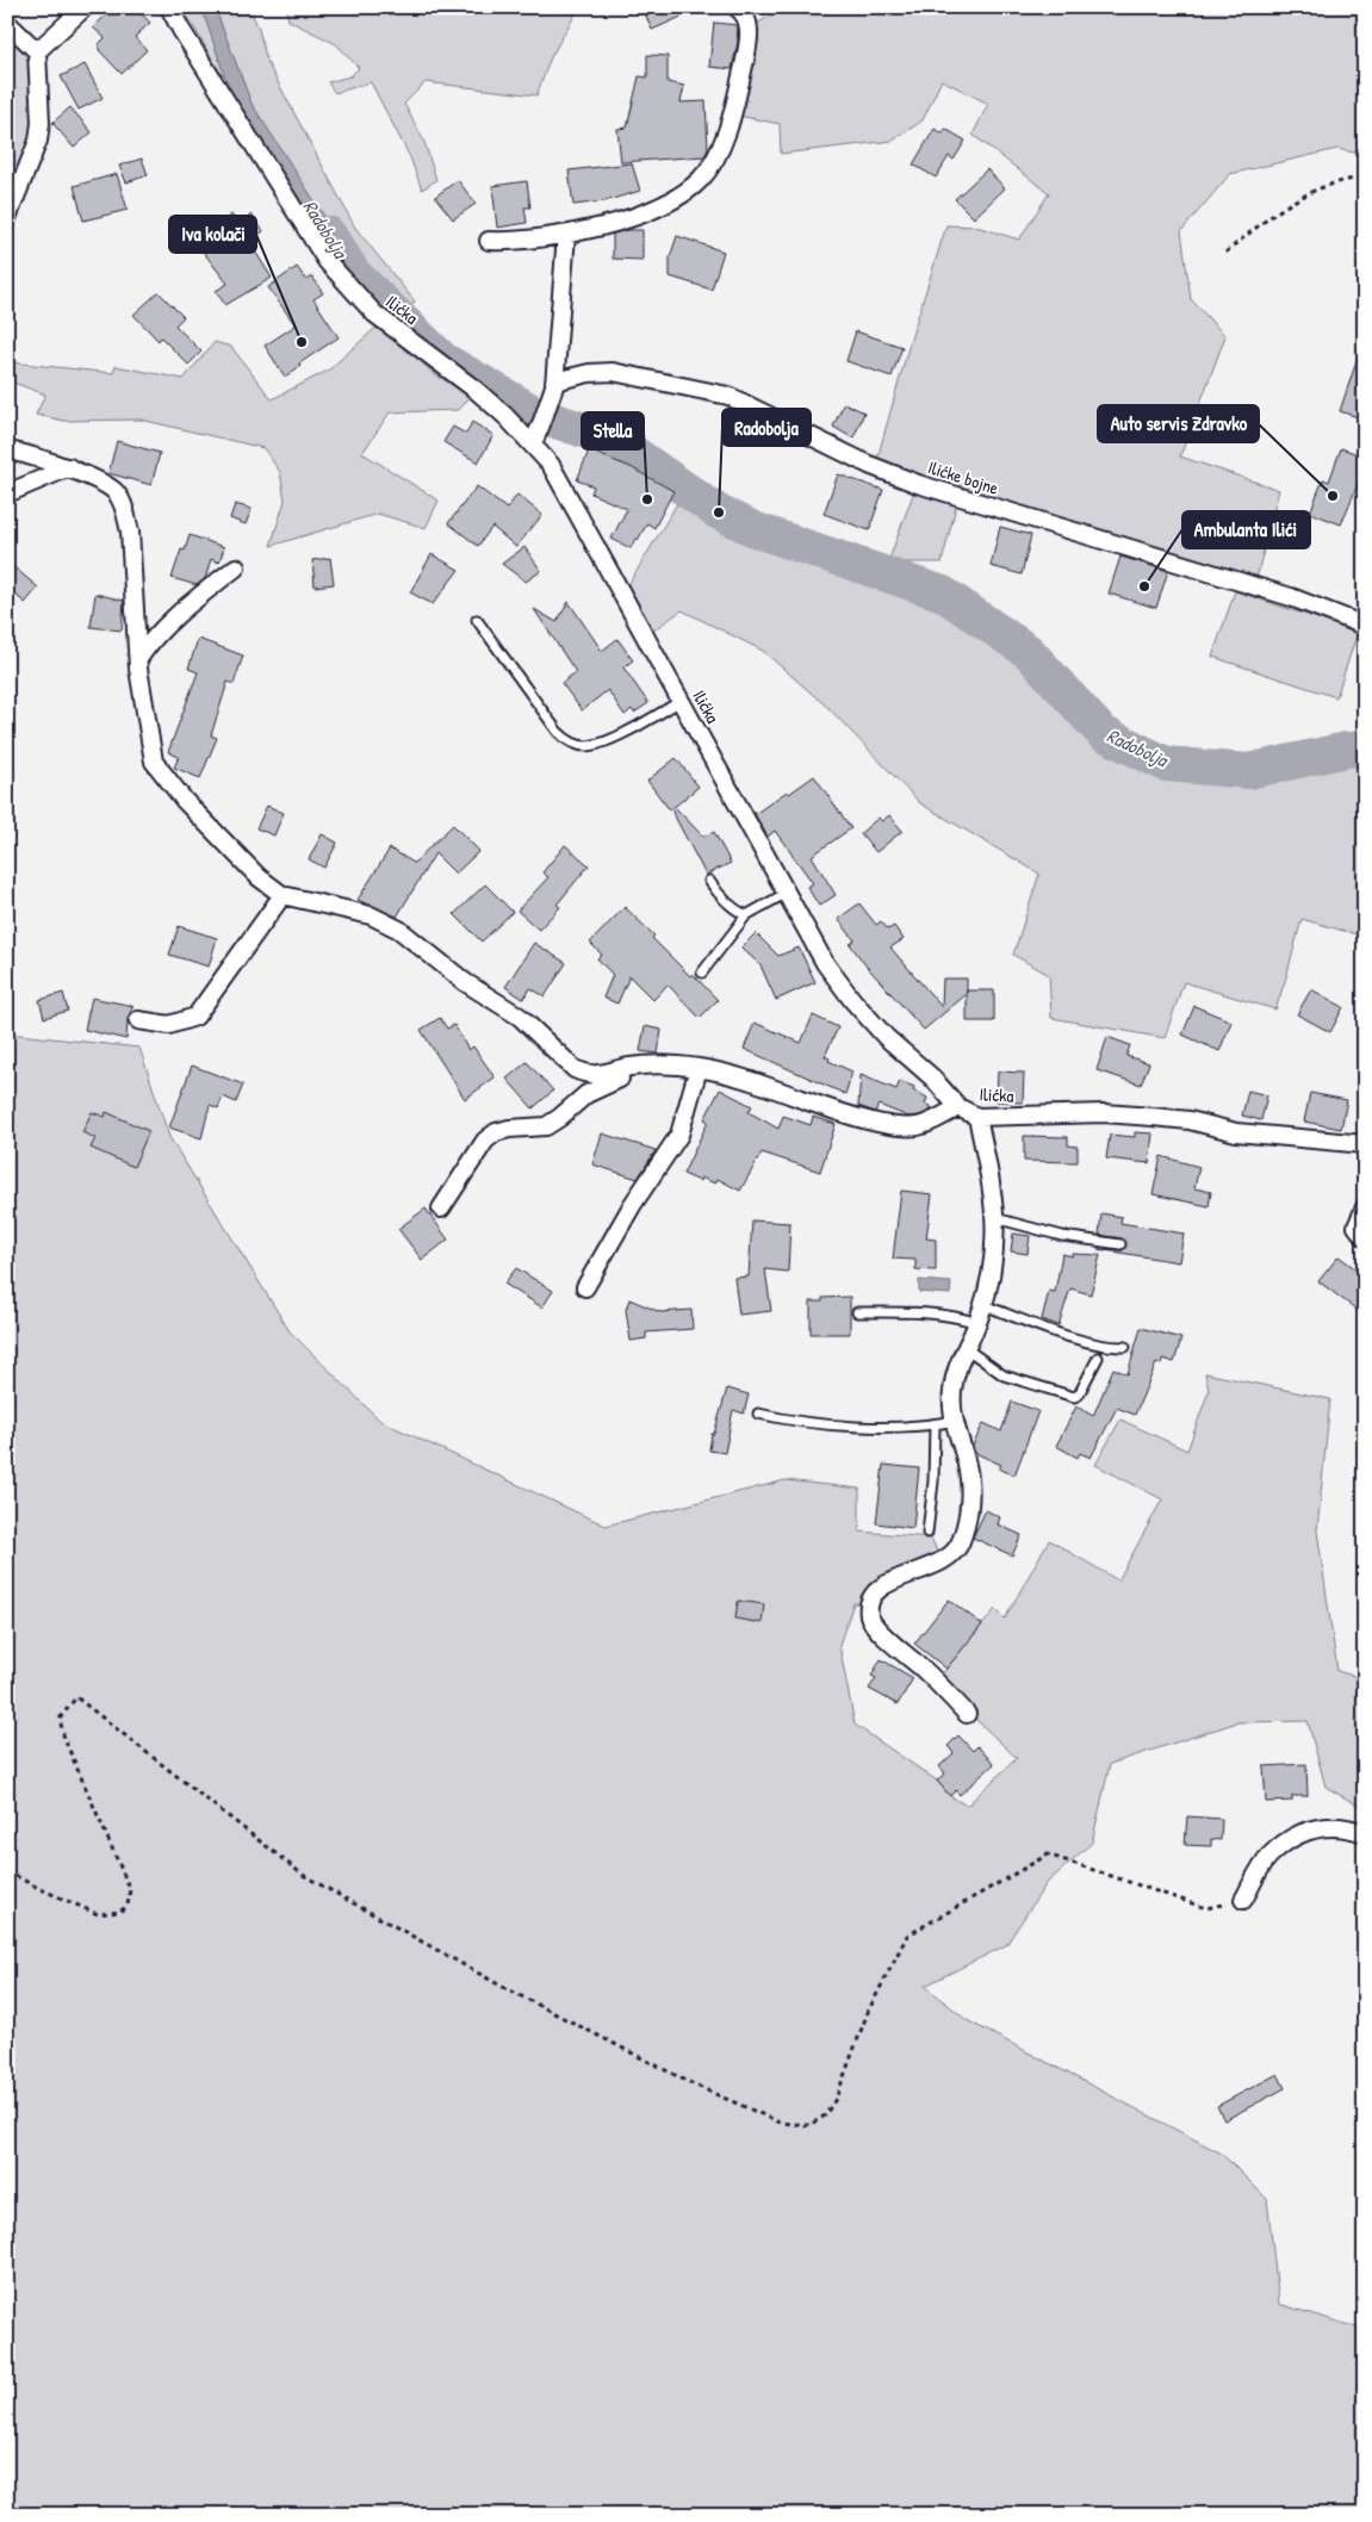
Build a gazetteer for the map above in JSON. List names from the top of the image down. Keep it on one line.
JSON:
{"streets":{"street":["Ilićka","Ilićke bojne"]},"water":["Radobolja"],"places":["Iva kolači","Auto servis Zdravko","Stella","Radobolja","Ambulanta Ilići"]}
